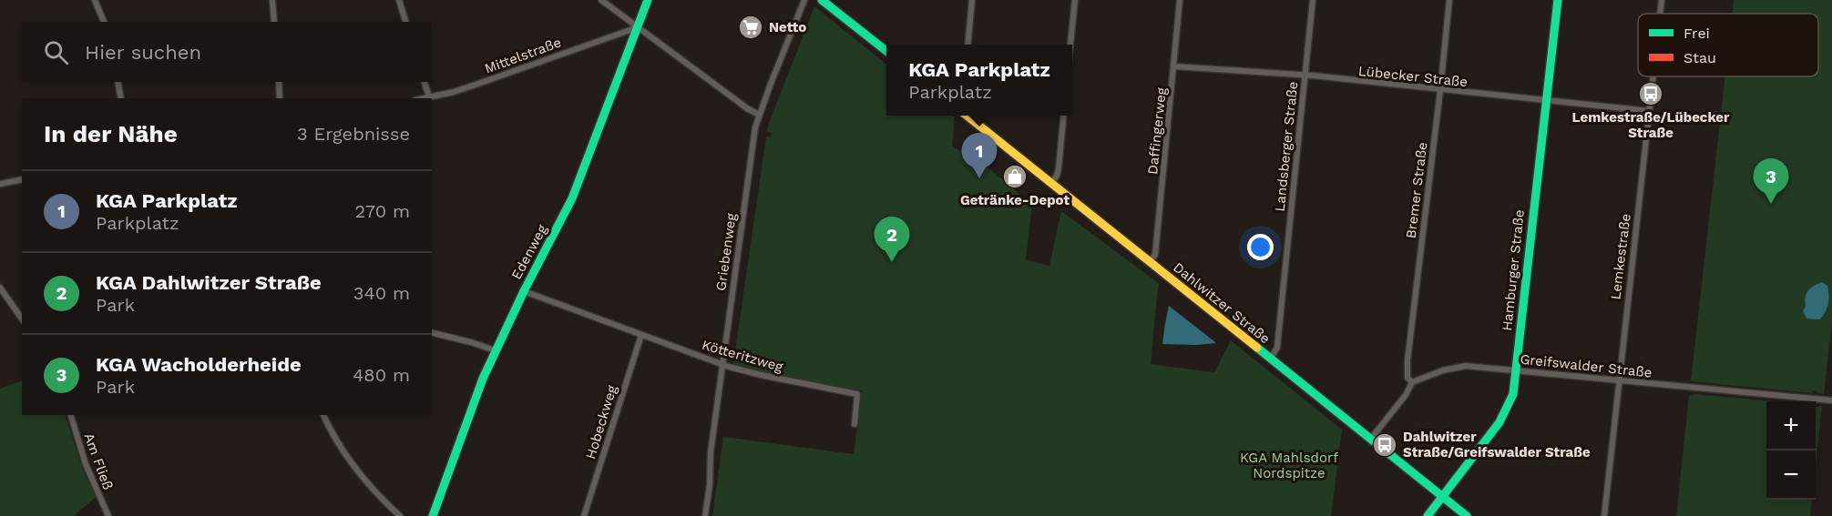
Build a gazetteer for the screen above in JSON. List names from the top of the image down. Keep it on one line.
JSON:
{"streets":{"street":["Mittelstraße","Lübecker Straße","Daffingerweg","Landsberger Straße","Bremer Straße","Edenweg","Griebenweg","Lemkestraße","Hamburger Straße","Dahlwitzer Straße","Kötteritzweg","Greifswalder Straße","Hobeckweg","Am Fließ"]},"crossings":[["Mittelstraße","Edenweg"],["Lübecker Straße","Daffingerweg"],["Lübecker Straße","Landsberger Straße"],["Lübecker Straße","Bremer Straße"],["Lübecker Straße","Lemkestraße"],["Lübecker Straße","Hamburger Straße"],["Daffingerweg","Dahlwitzer Straße"],["Landsberger Straße","Dahlwitzer Straße"],["Bremer Straße","Greifswalder Straße"],["Edenweg","Kötteritzweg"],["Griebenweg","Kötteritzweg"],["Lemkestraße","Greifswalder Straße"],["Hamburger Straße","Dahlwitzer Straße"],["Hamburger Straße","Greifswalder Straße"],["Kötteritzweg","Hobeckweg"]],"parks":["KGA Mahlsdorf Nordspitze"],"places":{"supermarket":["Netto"],"bus stop":["Lemkestraße/Lübecker Straße","Dahlwitzer Straße/Greifswalder Straße"],"shop":["Getränke-Depot"]},"legend":["Frei","Stau"],"page":{"search":"Hier suchen","popup":["KGA Parkplatz","Parkplatz"],"heading":["In der Nähe","3 Ergebnisse"],"pins":["1","3","2"],"list":[{"mark":"1","name":"KGA Parkplatz","note":"Parkplatz","value":"270 m"},{"mark":"2","name":"KGA Dahlwitzer Straße","note":"Park","value":"340 m"},{"mark":"3","name":"KGA Wacholderheide","note":"Park","value":"480 m"}],"map_buttons":["+","−"]}}
